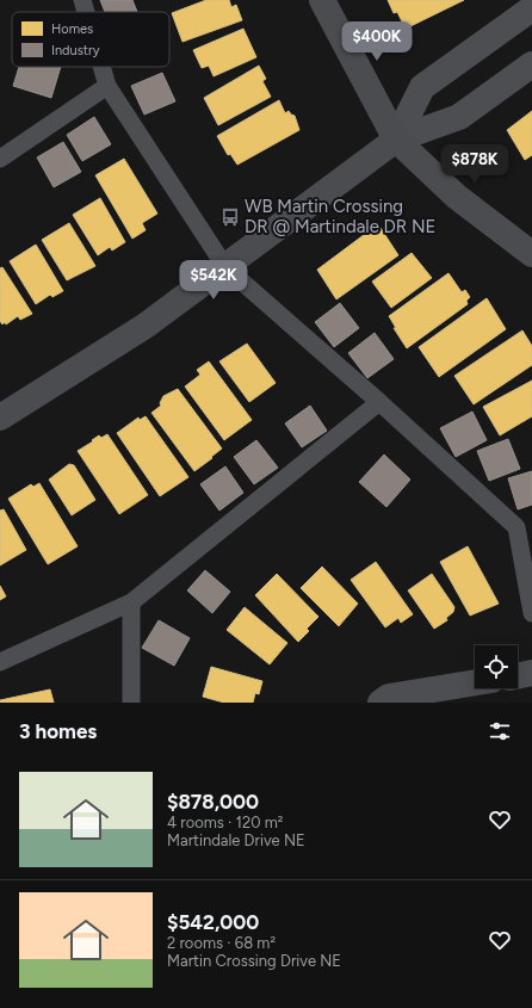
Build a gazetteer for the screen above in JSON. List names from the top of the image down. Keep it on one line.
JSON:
{"places":{"bus stop":["WB Martin Crossing DR @ Martindale DR NE"]},"legend":["Homes","Industry"],"page":{"price":["$400K","$878K","$542K"],"heading":"3 homes","list":[{"name":"$878,000","note":"4 rooms · 120 m² · Martindale Drive NE"},{"name":"$542,000","note":"2 rooms · 68 m² · Martin Crossing Drive NE"}]}}
